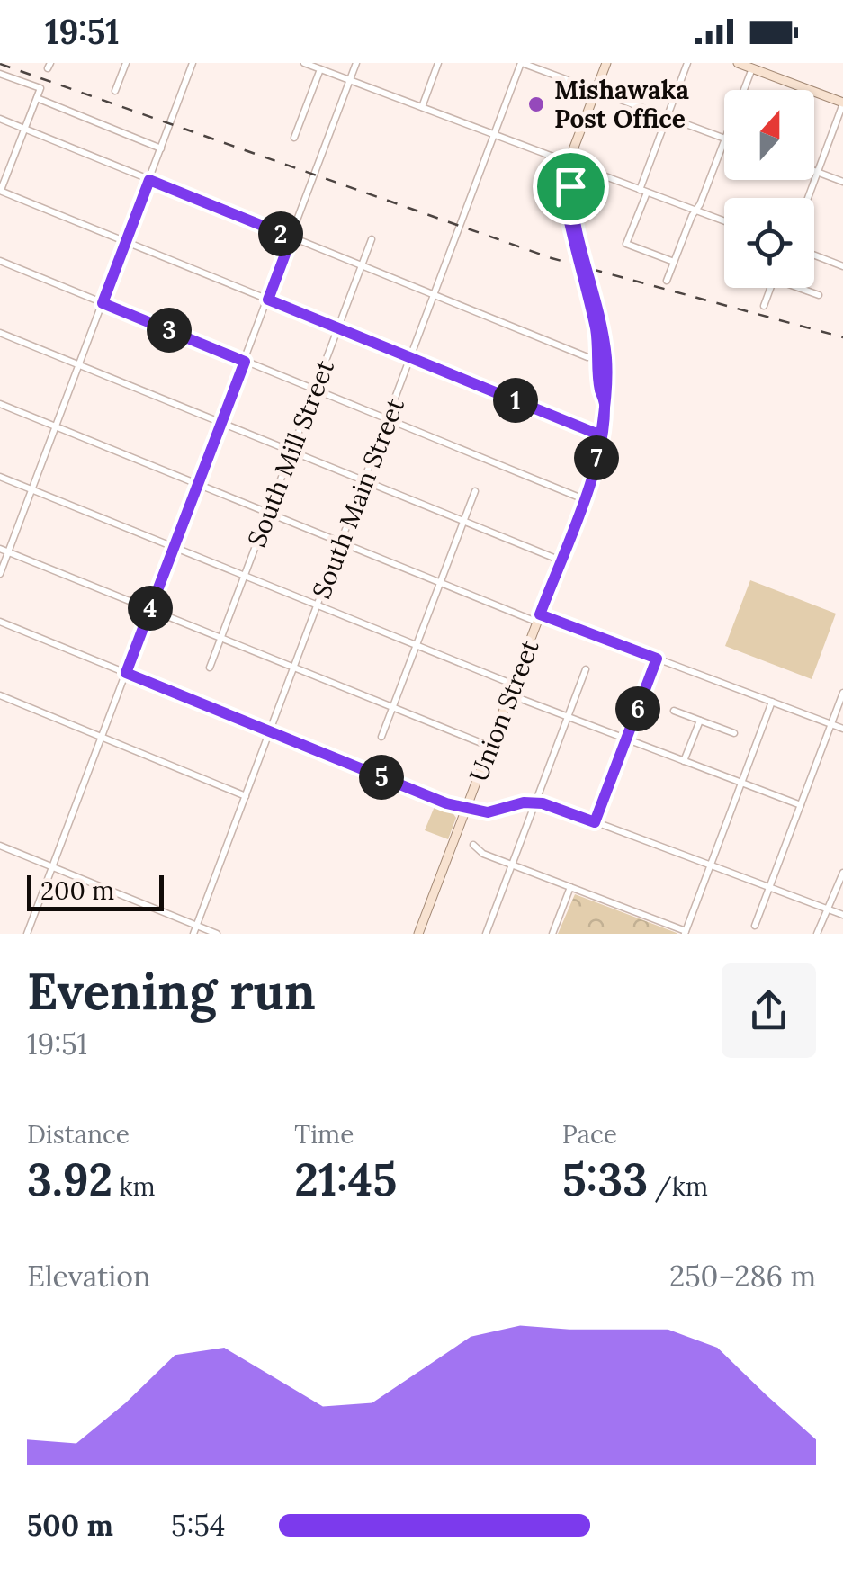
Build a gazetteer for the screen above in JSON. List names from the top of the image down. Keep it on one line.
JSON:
{"streets":{"main road":["Union Street"],"street":["South Mill Street","South Main Street"]},"places":["Mishawaka Post Office"],"scale_bar":"200 m","north":"top","page":{"status":"19:51","pins":["2","3","1","7","4","6","5"],"scale":"200 m","heading":["Evening run","19:51"],"stats":[["Distance","3.92 km"],["Time","21:45"],["Pace","5:33 /km"]],"chart":["Elevation","250–286 m"],"list":[{"name":"500 m","note":"5:54"}]}}
